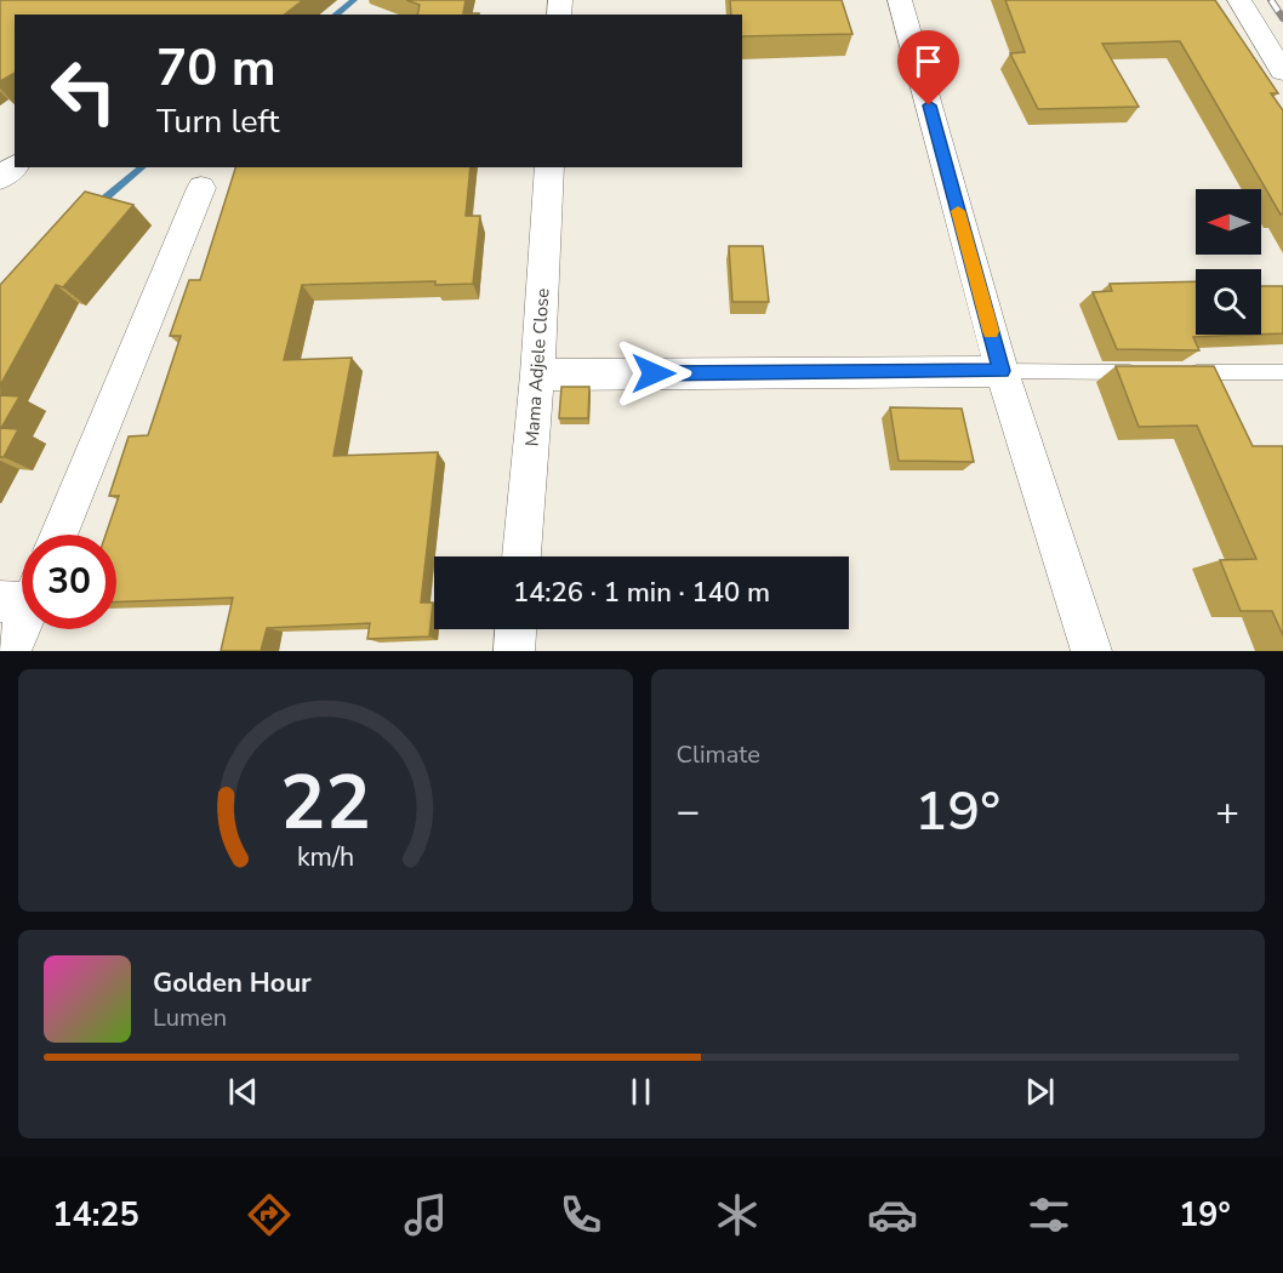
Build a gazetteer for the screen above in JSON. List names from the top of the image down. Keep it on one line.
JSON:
{"streets":{"street":["Mama Adjele Close"]},"north":"left","page":{"turn":["70 m","Turn left"],"limit":"30","trip":"14:26 · 1 min · 140 m","tile":"Climate","heat":["−","19°","+"],"song":["Golden Hour","Lumen"],"tabs":["14:25","19°"],"gauge":["22","km/h"]}}
